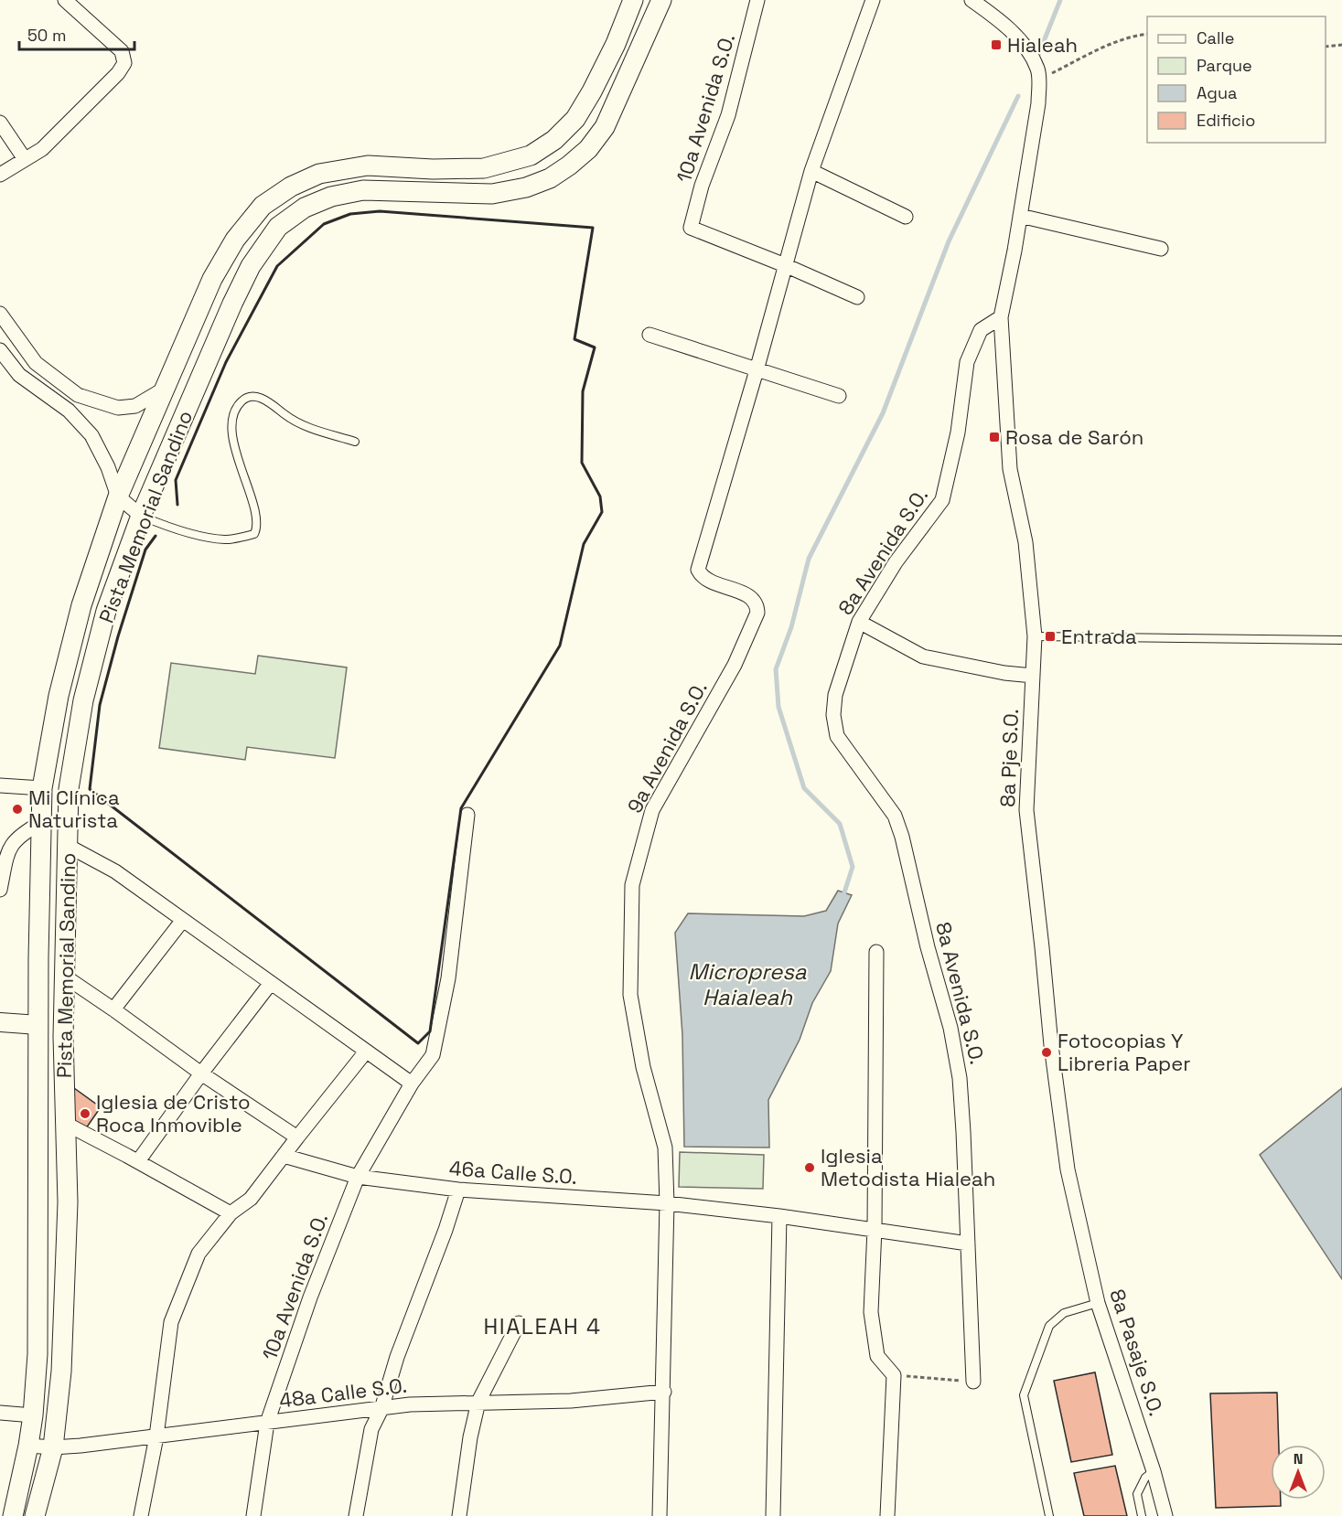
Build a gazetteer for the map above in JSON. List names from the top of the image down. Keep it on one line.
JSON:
{"streets":{"main road":["Pista Memorial Sandino"],"street":["10a Avenida S.O.","8a Avenida S.O.","9a Avenida S.O.","8a Pje S.O.","46a Calle S.O.","8a Pasaje S.O.","48a Calle S.O."]},"crossings":[["10a Avenida S.O.","46a Calle S.O."],["10a Avenida S.O.","48a Calle S.O."],["Pista Memorial Sandino","48a Calle S.O."],["8a Avenida S.O.","8a Pje S.O."],["8a Avenida S.O.","46a Calle S.O."],["9a Avenida S.O.","46a Calle S.O."],["9a Avenida S.O.","48a Calle S.O."],["8a Pje S.O.","8a Pasaje S.O."]],"districts":["HIALEAH 4"],"water":["Micropresa Haialeah"],"places":{"transit":["Hialeah","Rosa de Sarón","Entrada"],"other":["Mi Clínica Naturista","Fotocopias Y Libreria Paper","Iglesia de Cristo Roca Inmovible","Iglesia Metodista Hialeah"]},"legend":["Calle","Parque","Agua","Edificio"],"scale_bar":"50 m","north":"top"}
